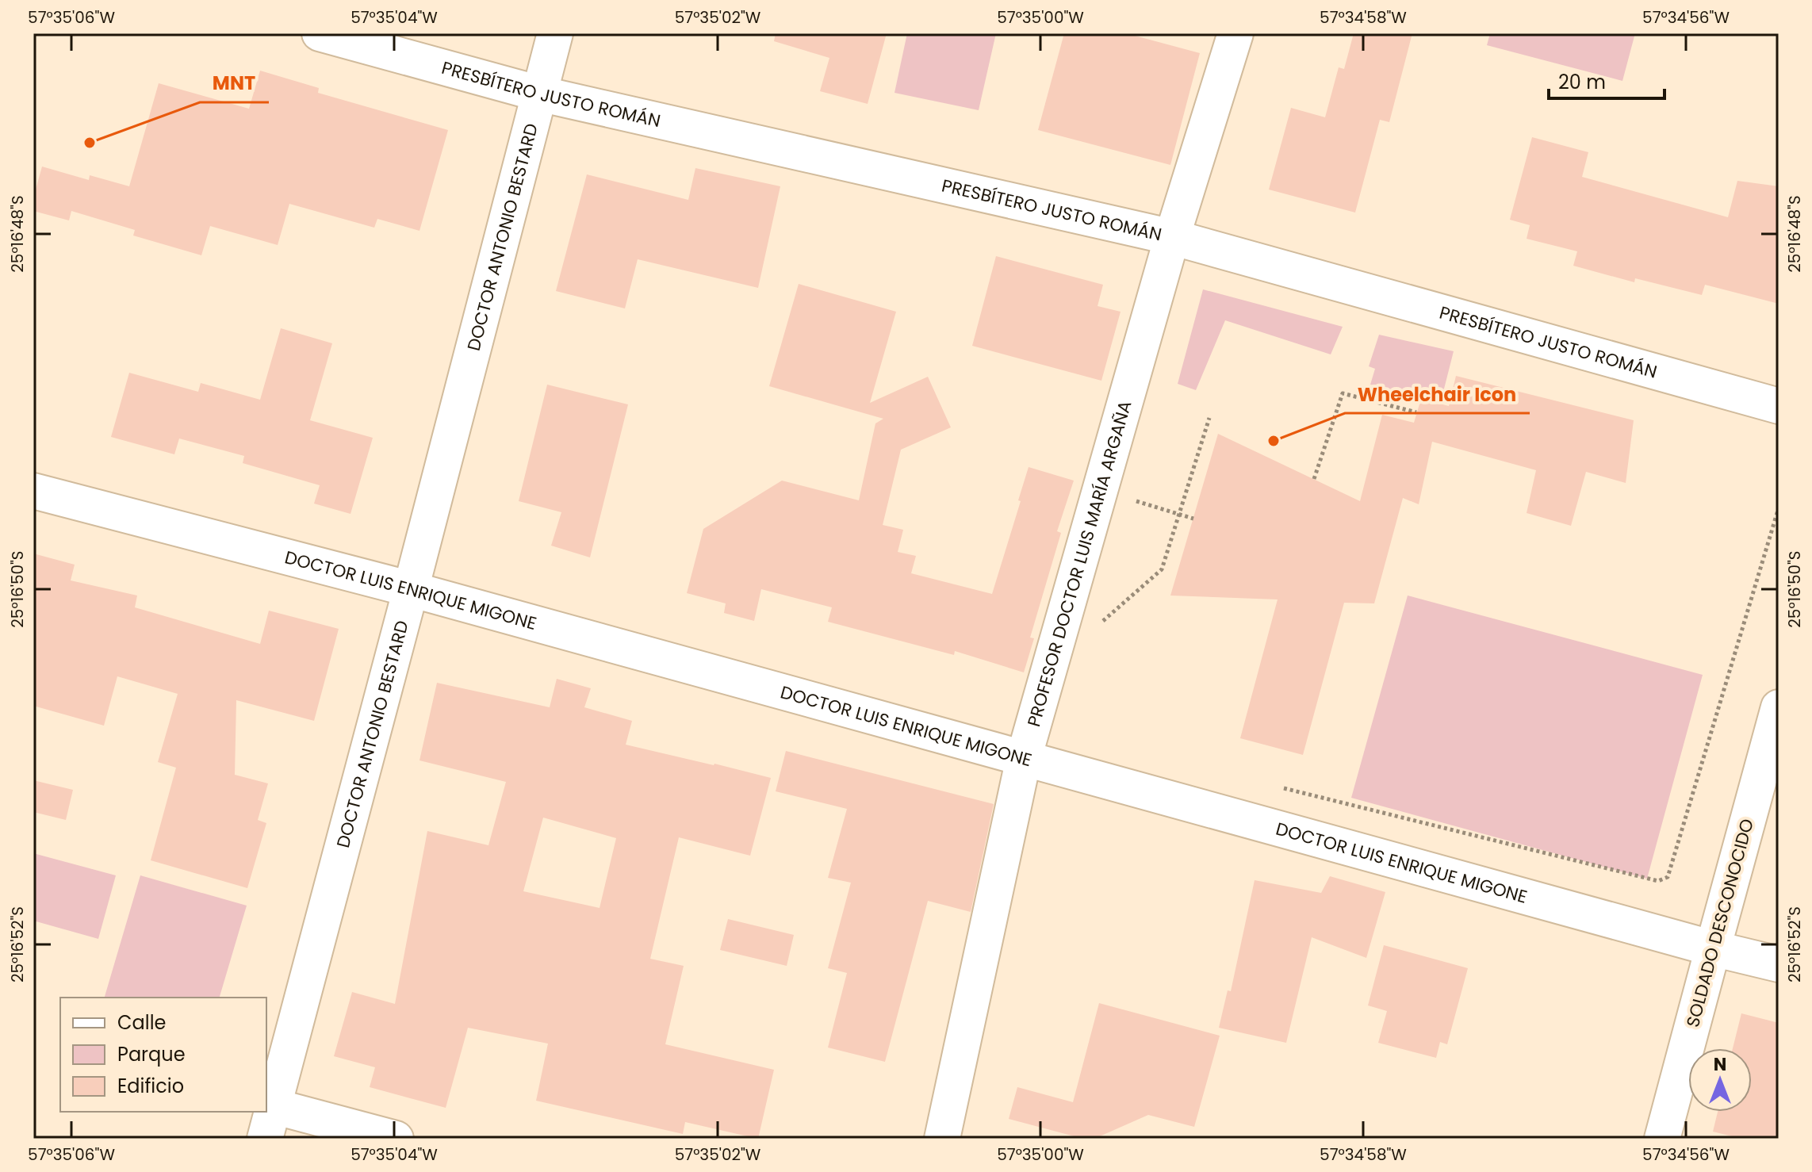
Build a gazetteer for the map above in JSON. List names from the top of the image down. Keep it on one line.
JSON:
{"streets":{"street":["PRESBÍTERO JUSTO ROMÁN","DOCTOR ANTONIO BESTARD","PROFESOR DOCTOR LUIS MARÍA ARGAÑA","DOCTOR LUIS ENRIQUE MIGONE","SOLDADO DESCONOCIDO"]},"crossings":[["PRESBÍTERO JUSTO ROMÁN","DOCTOR ANTONIO BESTARD"],["PRESBÍTERO JUSTO ROMÁN","PROFESOR DOCTOR LUIS MARÍA ARGAÑA"],["DOCTOR ANTONIO BESTARD","DOCTOR LUIS ENRIQUE MIGONE"],["PROFESOR DOCTOR LUIS MARÍA ARGAÑA","DOCTOR LUIS ENRIQUE MIGONE"],["DOCTOR LUIS ENRIQUE MIGONE","SOLDADO DESCONOCIDO"]],"places":["MNT","Wheelchair Icon"],"legend":["Calle","Parque","Edificio"],"scale_bar":"20 m","north":"top","coordinates":["57°35'06\"W","57°35'04\"W","57°35'02\"W","57°35'00\"W","57°34'58\"W","57°34'56\"W","25°16'48\"S","25°16'50\"S","25°16'52\"S"]}
